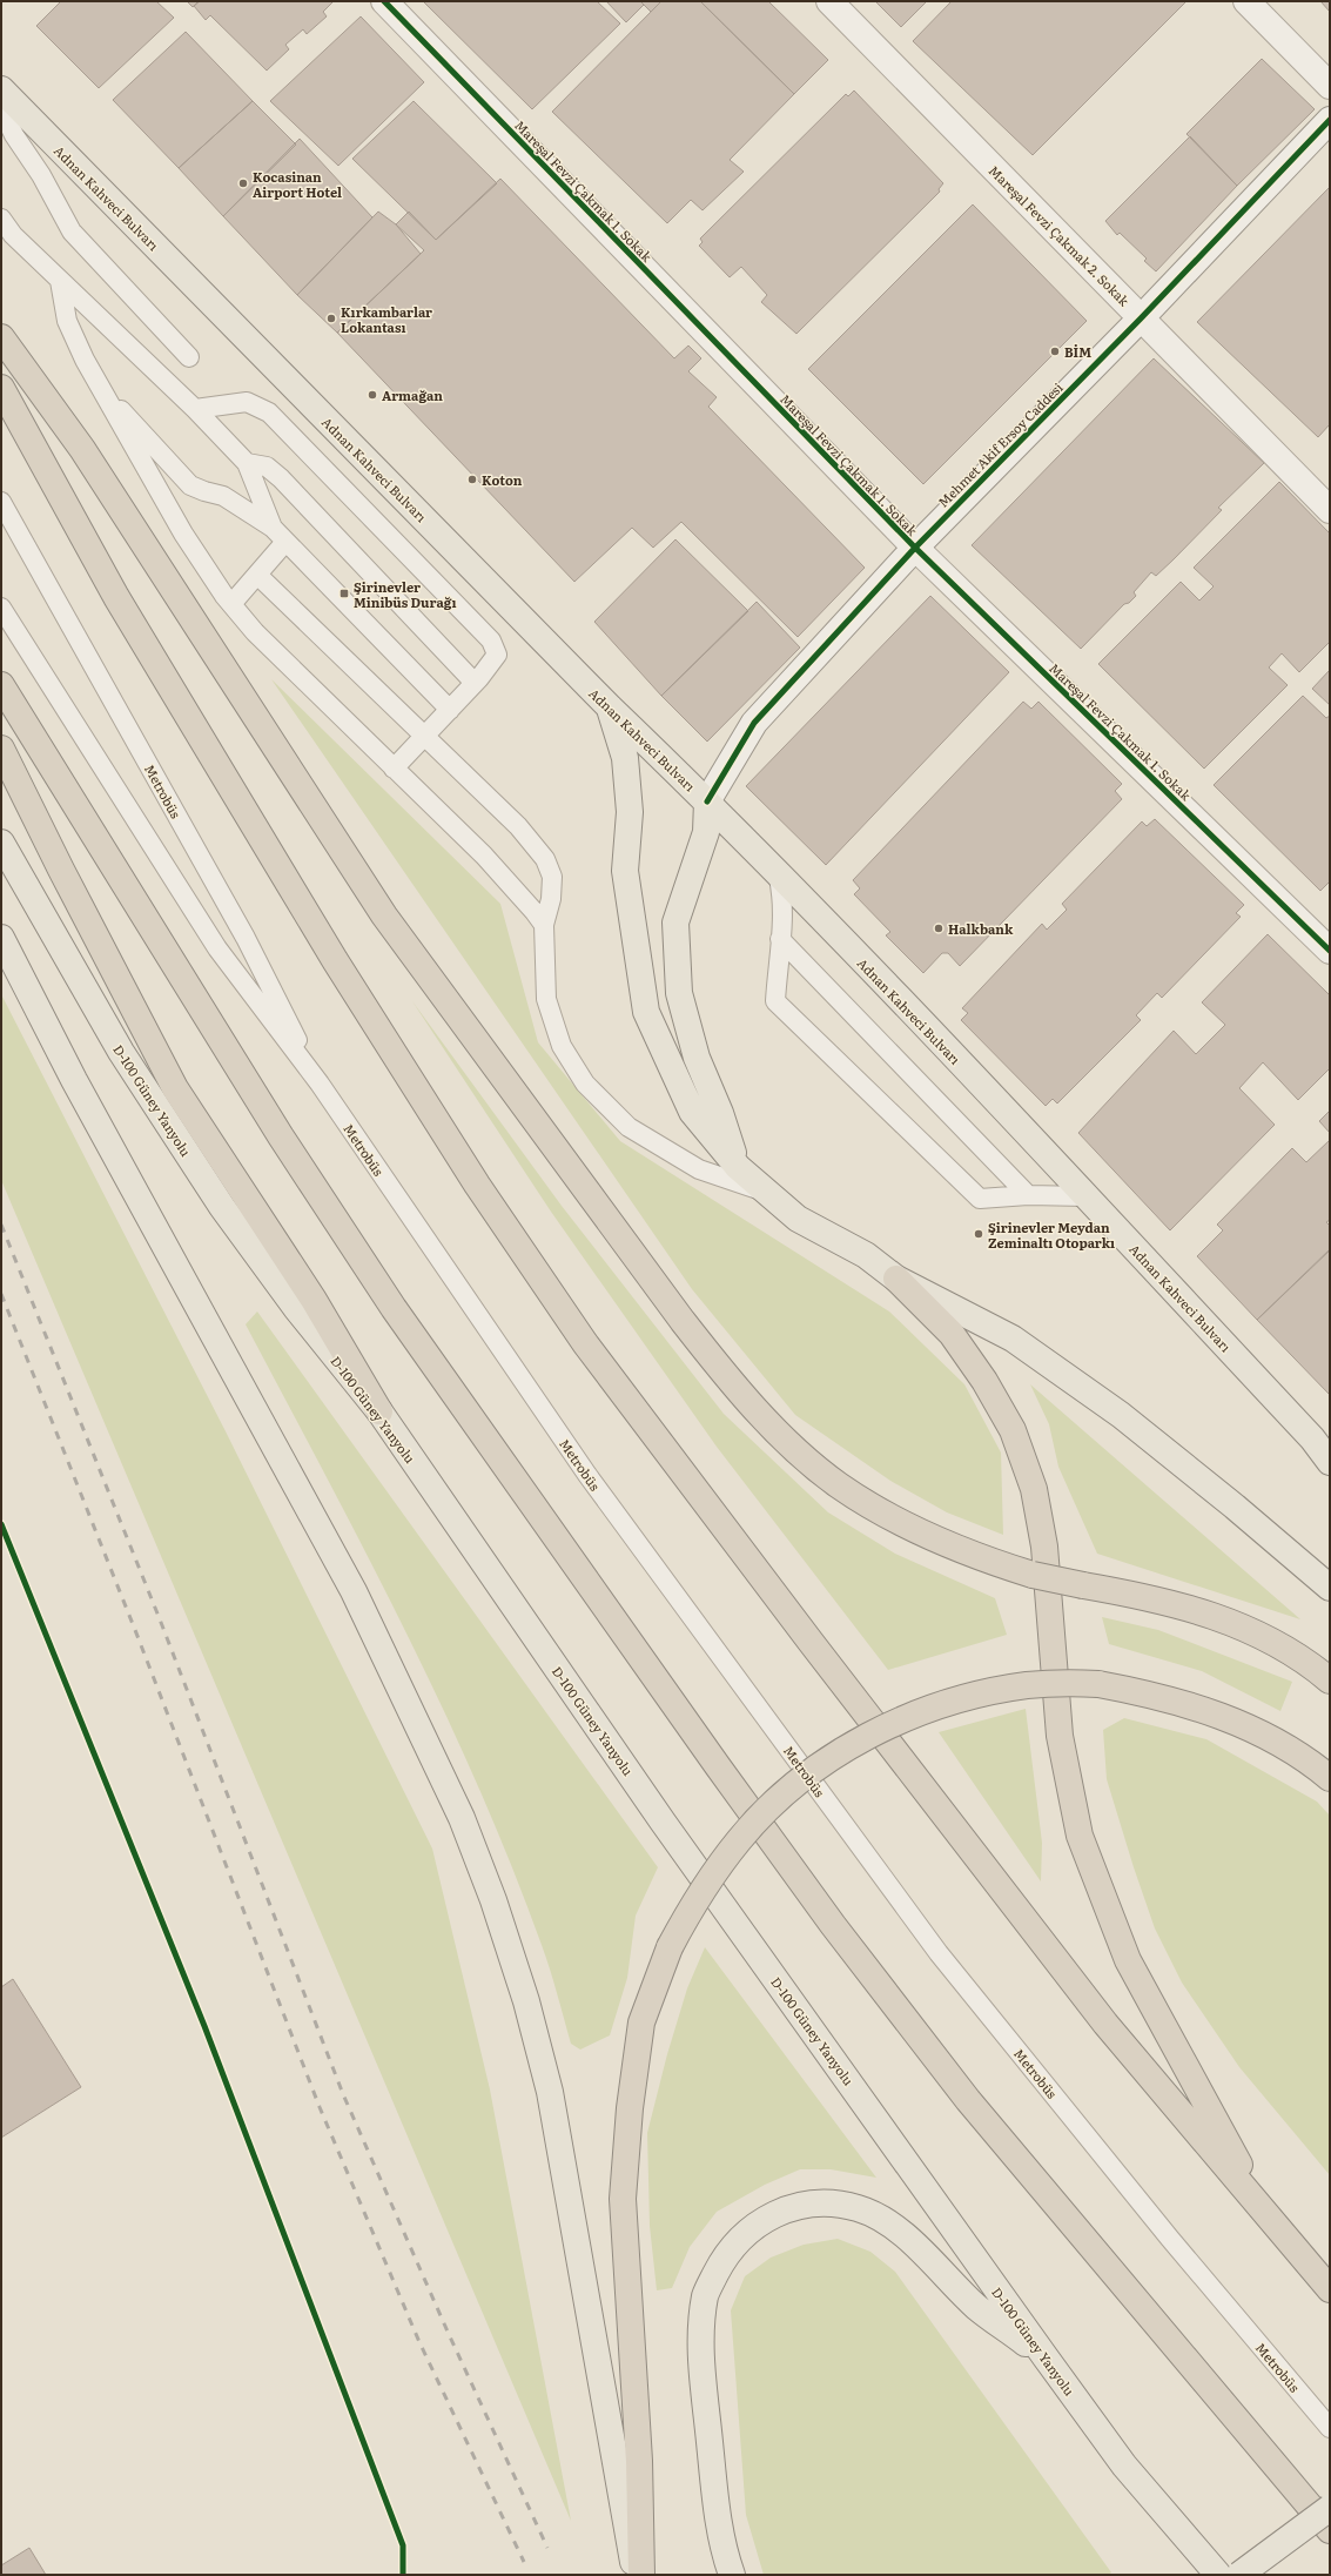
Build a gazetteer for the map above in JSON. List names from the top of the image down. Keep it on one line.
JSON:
{"streets":{"main road":["Adnan Kahveci Bulvarı","D-100 Güney Yanyolu"],"street":["Mareşal Fevzi Çakmak 1. Sokak","Mareşal Fevzi Çakmak 2. Sokak","Mehmet Akif Ersoy Caddesi"],"lane":["Metrobüs"]},"crossings":[["Mareşal Fevzi Çakmak 1. Sokak","Mehmet Akif Ersoy Caddesi"],["Adnan Kahveci Bulvarı","Mehmet Akif Ersoy Caddesi"],["Mareşal Fevzi Çakmak 2. Sokak","Mehmet Akif Ersoy Caddesi"]],"places":{"other":["Kocasinan Airport Hotel","Kırkambarlar Lokantası","BİM","Armağan","Koton","Halkbank","Şirinevler Meydan Zeminaltı Otoparkı"],"transit":["Şirinevler Minibüs Durağı"]}}
